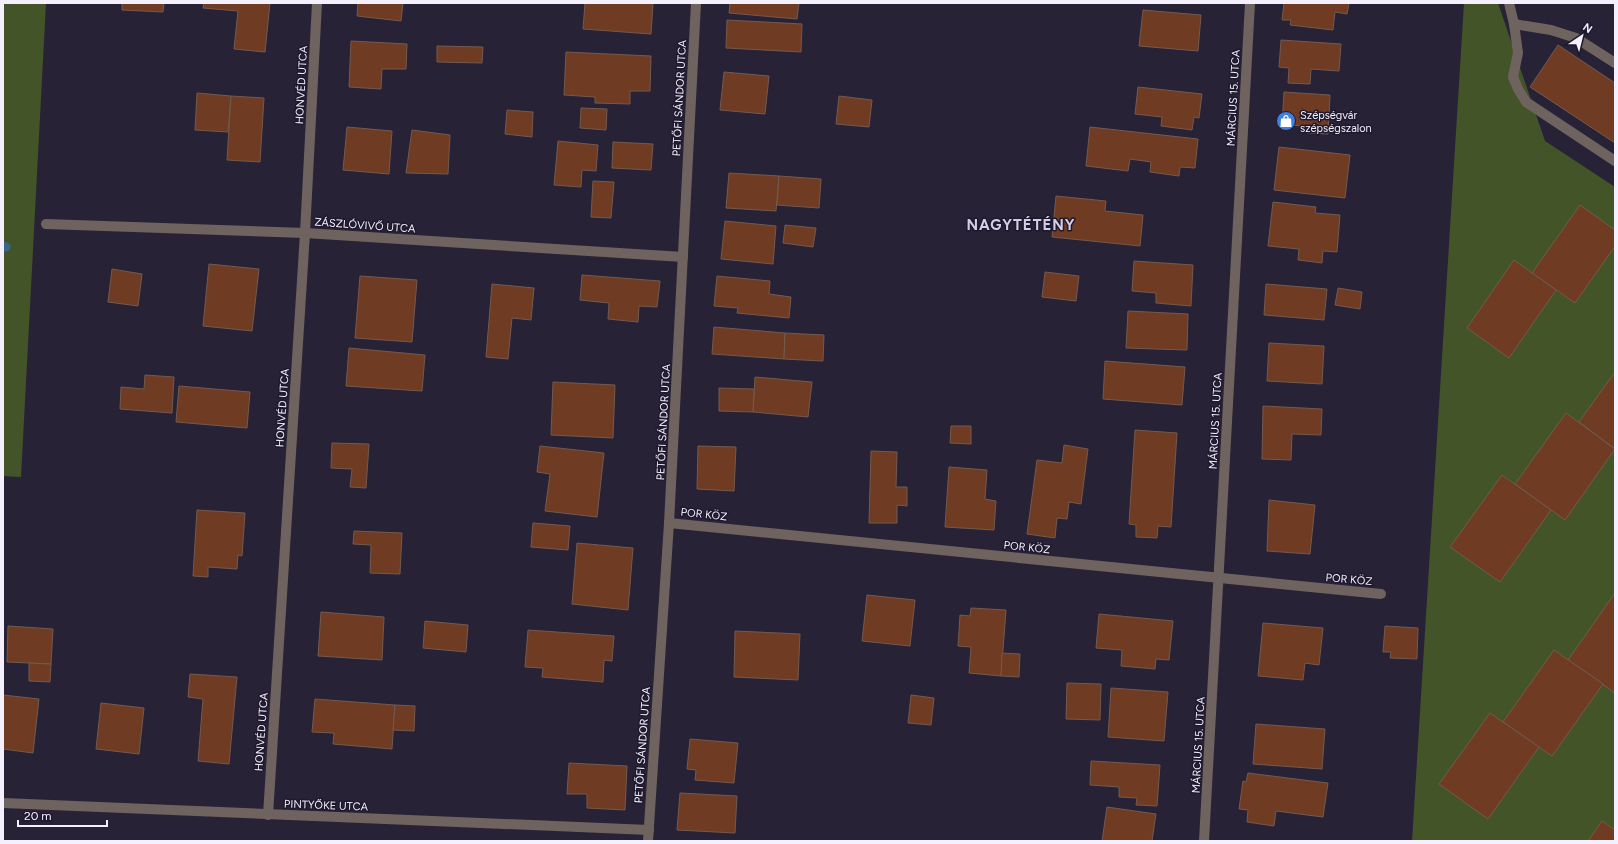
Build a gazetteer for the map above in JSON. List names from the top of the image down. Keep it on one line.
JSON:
{"streets":{"street":["HONVÉD UTCA","PETŐFI SÁNDOR UTCA","MÁRCIUS 15. UTCA","ZÁSZLÓVIVŐ UTCA","POR KÖZ","PINTYŐKE UTCA"]},"crossings":[["HONVÉD UTCA","ZÁSZLÓVIVŐ UTCA"],["HONVÉD UTCA","PINTYŐKE UTCA"],["PETŐFI SÁNDOR UTCA","ZÁSZLÓVIVŐ UTCA"],["PETŐFI SÁNDOR UTCA","POR KÖZ"],["PETŐFI SÁNDOR UTCA","PINTYŐKE UTCA"],["MÁRCIUS 15. UTCA","POR KÖZ"]],"districts":["NAGYTÉTÉNY"],"places":{"shop":["Szépségvár szépségszalon"]},"scale_bar":"20 m","north":"top right"}
